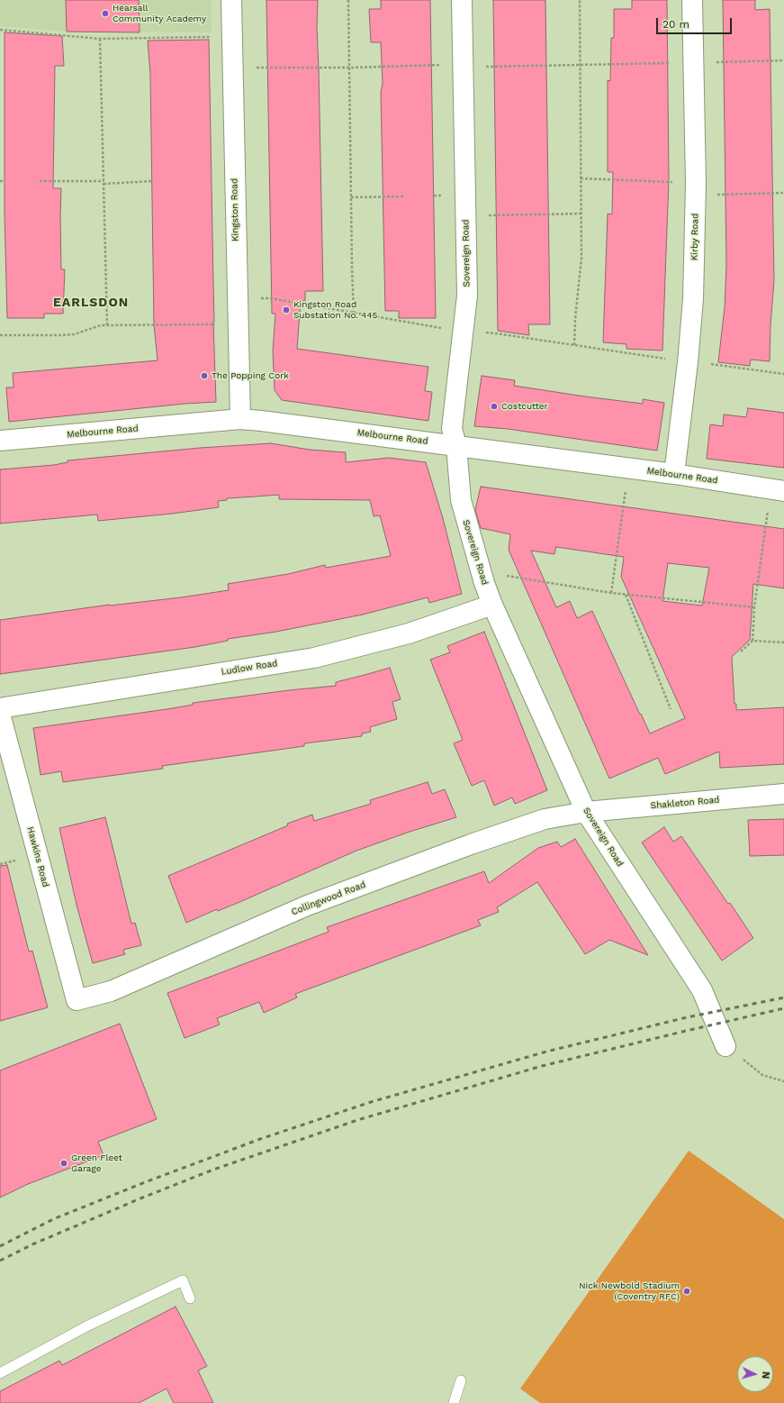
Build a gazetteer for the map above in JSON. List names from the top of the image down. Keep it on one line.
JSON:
{"streets":{"street":["Kingston Road","Kirby Road","Sovereign Road","Melbourne Road","Ludlow Road","Shakleton Road","Hawkins Road","Collingwood Road"]},"crossings":[["Kingston Road","Melbourne Road"],["Kirby Road","Melbourne Road"],["Sovereign Road","Melbourne Road"],["Sovereign Road","Ludlow Road"],["Sovereign Road","Shakleton Road"],["Sovereign Road","Collingwood Road"],["Shakleton Road","Collingwood Road"],["Hawkins Road","Collingwood Road"]],"districts":["EARLSDON"],"places":["Hearsall Community Academy","Kingston Road Substation No. 445","The Popping Cork","Costcutter","Green Fleet Garage","Nick Newbold Stadium (Coventry RFC)"],"scale_bar":"20 m","north":"right"}
